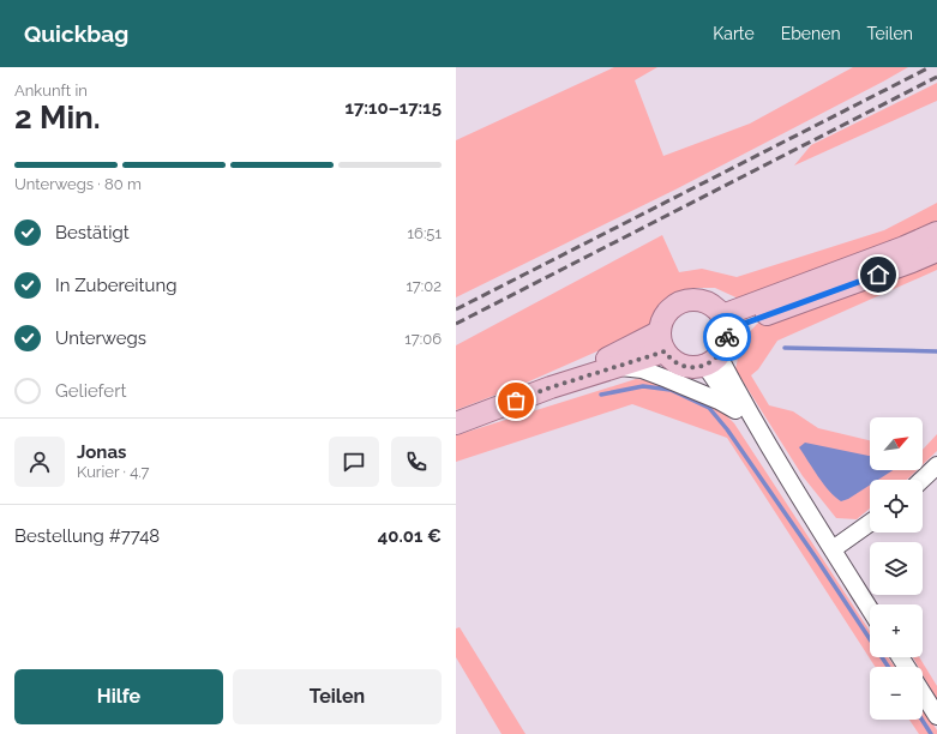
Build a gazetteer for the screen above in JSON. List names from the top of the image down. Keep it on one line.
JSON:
{"north":"top right","page":{"header":"Quickbag","nav":["Karte","Ebenen","Teilen"],"heading":["2 Min.","Ankunft in","17:10–17:15"],"panel":["Jonas","Kurier · 4.7","Bestellung #7748","40.01 €"],"bar":"Unterwegs · 80 m","list":[["Bestätigt","16:51"],["In Zubereitung","17:02"],["Unterwegs","17:06"],"Geliefert"],"map_buttons":["+","−"],"buttons":["Hilfe","Teilen"]}}
